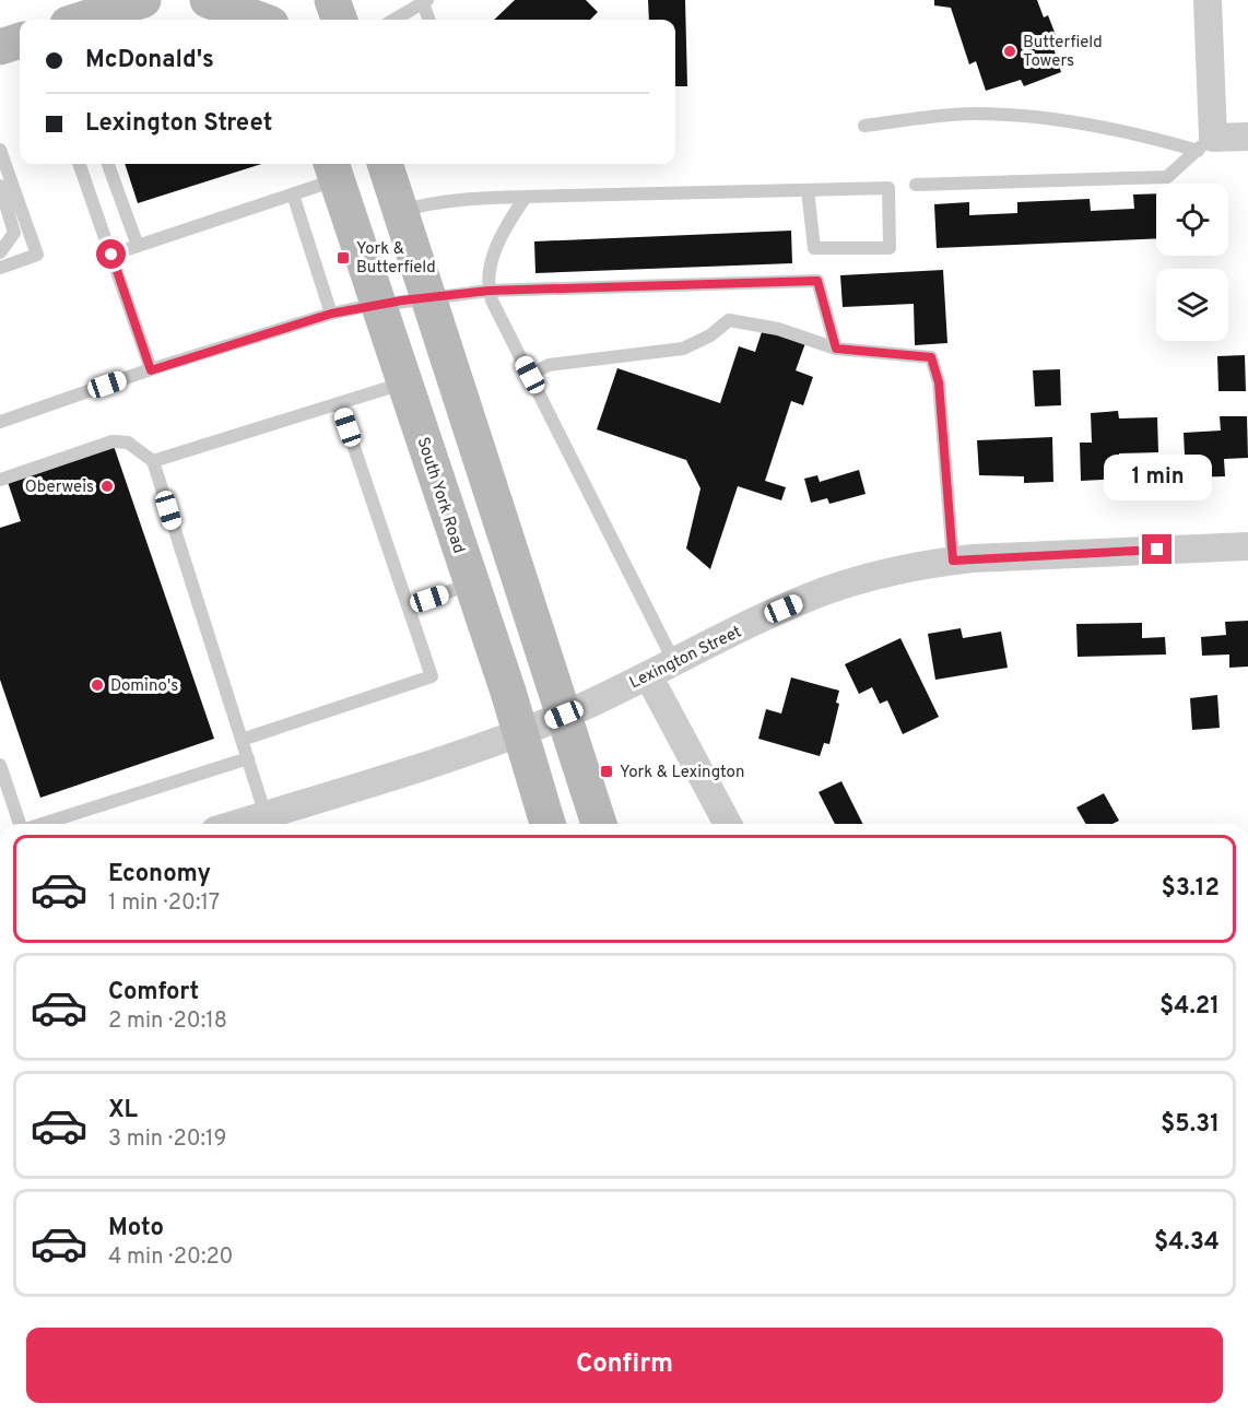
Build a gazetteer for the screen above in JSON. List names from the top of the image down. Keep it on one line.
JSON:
{"streets":{"main road":["South York Road"],"street":["Lexington Street"]},"crossings":[["South York Road","Lexington Street"]],"places":{"other":["Butterfield Towers","Oberweis","Domino's"],"transit":["York & Butterfield","York & Lexington"]},"page":{"banner":["McDonald's","Lexington Street"],"bubble":"1 min","list":[{"name":"Economy","note":"1 min · 20:17","value":"$3.12"},{"name":"Comfort","note":"2 min · 20:18","value":"$4.21"},{"name":"XL","note":"3 min · 20:19","value":"$5.31"},{"name":"Moto","note":"4 min · 20:20","value":"$4.34"}],"buttons":"Confirm"}}
